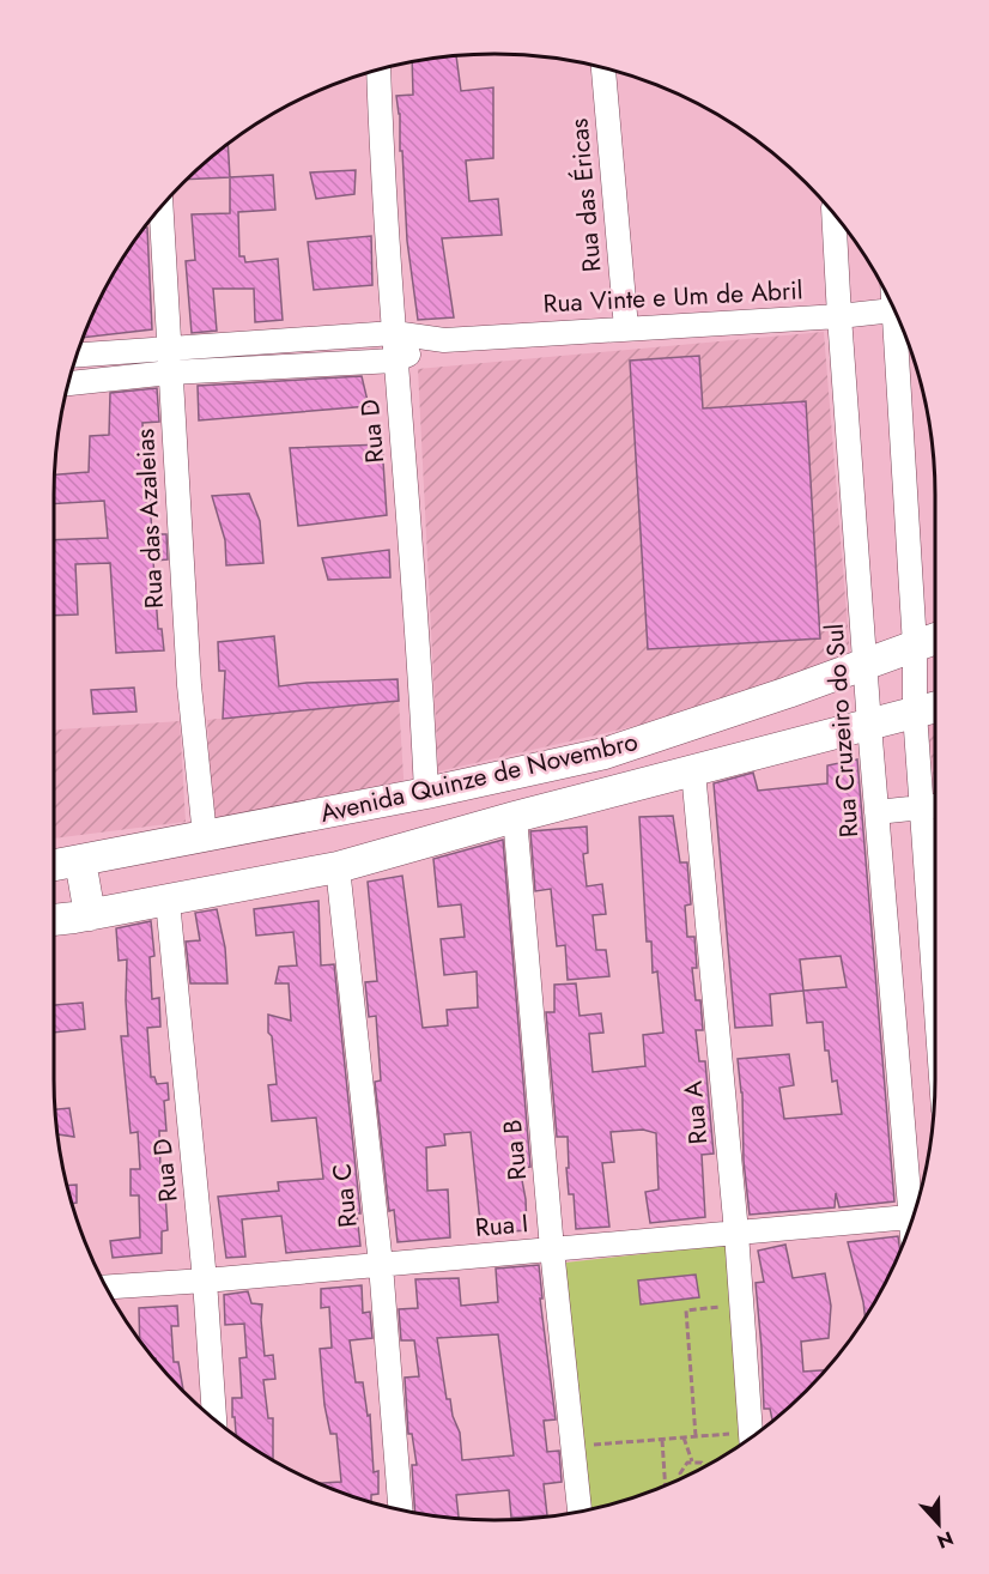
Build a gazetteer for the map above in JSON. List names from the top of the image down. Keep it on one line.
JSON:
{"streets":{"main road":["Avenida Quinze de Novembro"],"street":["Rua das Éricas","Rua Vinte e Um de Abril","Rua D","Rua das Azaleias","Rua Cruzeiro do Sul","Rua A","Rua B","Rua C","Rua I"]},"crossings":[["Rua das Éricas","Rua Vinte e Um de Abril"],["Rua Vinte e Um de Abril","Rua D"],["Rua Vinte e Um de Abril","Rua das Azaleias"],["Rua Vinte e Um de Abril","Rua Cruzeiro do Sul"],["Rua D","Avenida Quinze de Novembro"],["Rua D","Rua I"],["Rua das Azaleias","Avenida Quinze de Novembro"],["Rua Cruzeiro do Sul","Avenida Quinze de Novembro"],["Avenida Quinze de Novembro","Rua A"],["Avenida Quinze de Novembro","Rua B"],["Avenida Quinze de Novembro","Rua C"],["Rua A","Rua I"],["Rua B","Rua I"],["Rua C","Rua I"]],"north":"bottom"}
